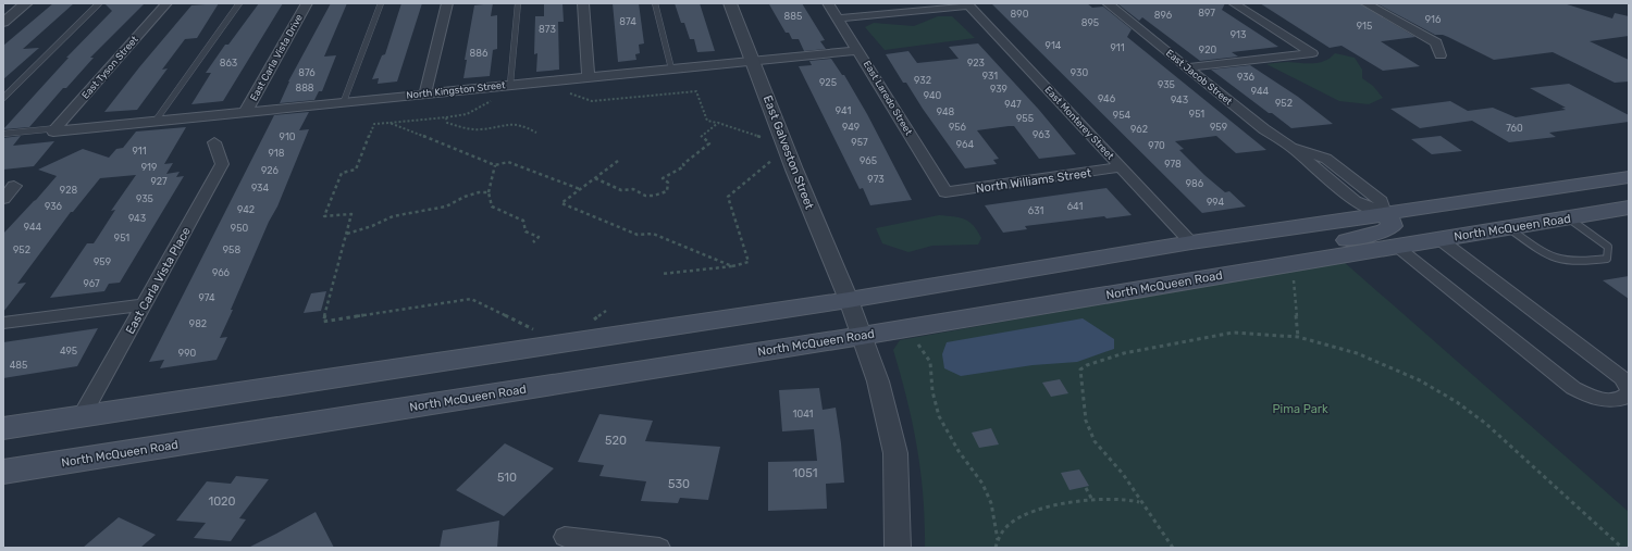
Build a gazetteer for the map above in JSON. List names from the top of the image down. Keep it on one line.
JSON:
{"streets":{"main road":["North McQueen Road"],"street":["East Carla Vista Drive","East Tyson Street","East Jacob Street","North Kingston Street","East Laredo Street","East Monterey Street","East Galveston Street","North Williams Street","East Carla Vista Place"]},"crossings":[["East Carla Vista Drive","North Kingston Street"],["East Tyson Street","North Kingston Street"],["North Kingston Street","East Laredo Street"],["North Kingston Street","East Galveston Street"],["East Laredo Street","North Williams Street"],["East Monterey Street","North Williams Street"],["East Galveston Street","North McQueen Road"]],"parks":["Pima Park"],"house_numbers":["897","890","896","885","916","874","895","915","873","913","914","911","920","886","863","923","876","930","931","936","932","925","935","888","939","944","940","946","943","952","947","941","948","951","954","955","949","956","959","760","962","963","910","957","964","970","911","918","965","978","919","926","973","927","986","934","928","935","994","936","641","942","631","943","944","950","951","952","958","959","966","967","974","982","495","990","485","1041","520","1051","510","530","1020"]}
